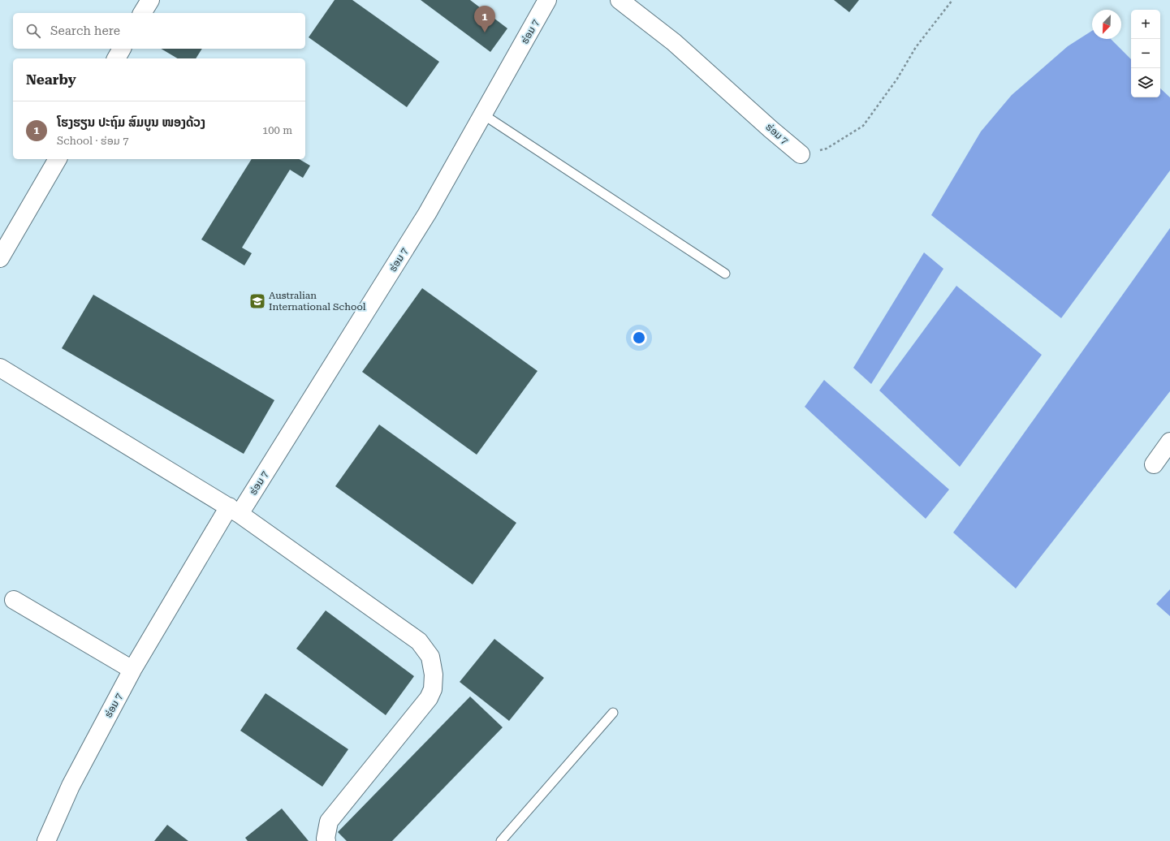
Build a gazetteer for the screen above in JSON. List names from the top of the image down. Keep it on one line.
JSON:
{"streets":{"street":["ຮ່ອມ 7"]},"places":{"school or university":["Australian International School"]},"north":"bottom left","page":{"pins":"1","map_buttons":["+","−"],"search":"Search here","heading":"Nearby","list":[{"mark":"1","name":"ໂຮງຮຽນ ປະຖົມ ສົມບູນ ໜອງດ້ວງ","note":"School · ຮ່ອມ 7","value":"100 m"}]}}
